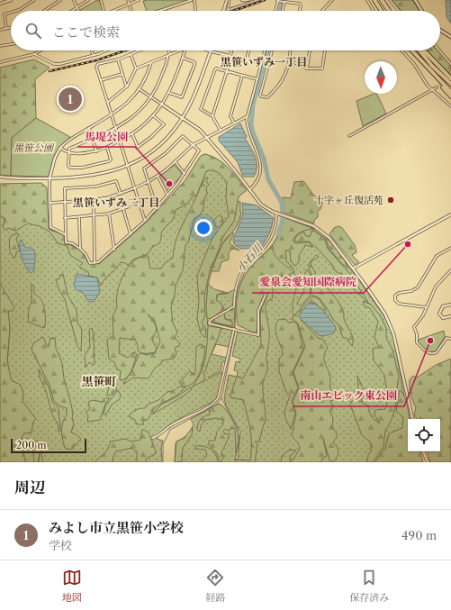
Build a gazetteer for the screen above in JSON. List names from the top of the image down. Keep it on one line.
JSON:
{"districts":["黒笹いずみ一丁目","黒笹いずみ二丁目","黒笹町"],"water":["小石川"],"parks":["黒笹公園"],"places":["馬堤公園","十字ヶ丘復活苑","愛泉会愛知国際病院","南山エピック東公園"],"scale_bar":"200 m","north":"bottom","page":{"search":"ここで検索","pins":"1","scale":"200 m","heading":"周辺","list":[{"mark":"1","name":"みよし市立黒笹小学校","note":"学校","value":"490 m"}],"nav":["地図","経路","保存済み"]}}
